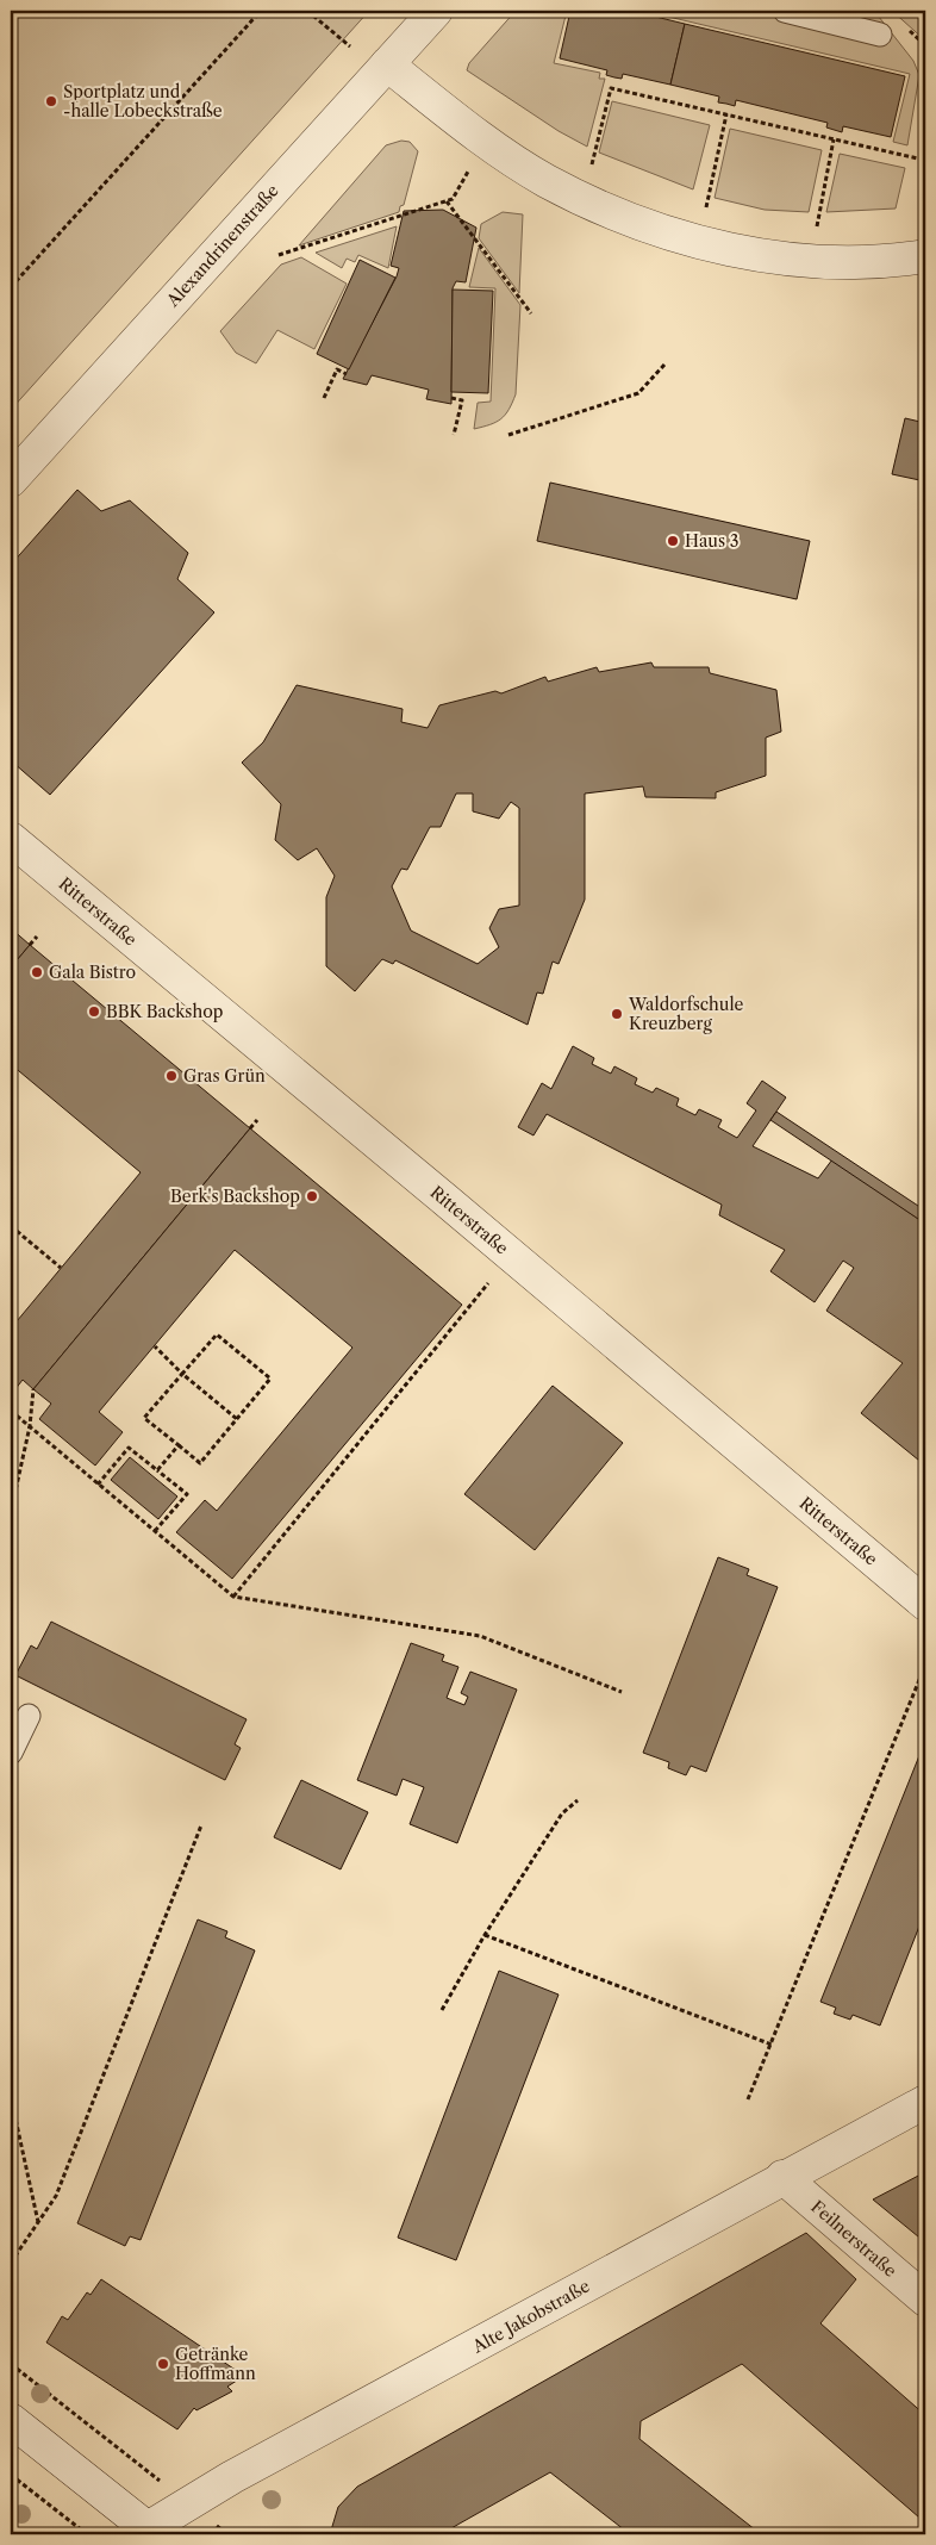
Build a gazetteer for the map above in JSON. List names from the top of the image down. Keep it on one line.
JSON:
{"streets":{"street":["Alexandrinenstraße","Ritterstraße","Feilnerstraße","Alte Jakobstraße"]},"crossings":[["Feilnerstraße","Alte Jakobstraße"]],"places":["Sportplatz und -halle Lobeckstraße","Haus 3","Gala Bistro","BBK Backshop","Waldorfschule Kreuzberg","Gras Grün","Berk's Backshop","Getränke Hoffmann"]}
